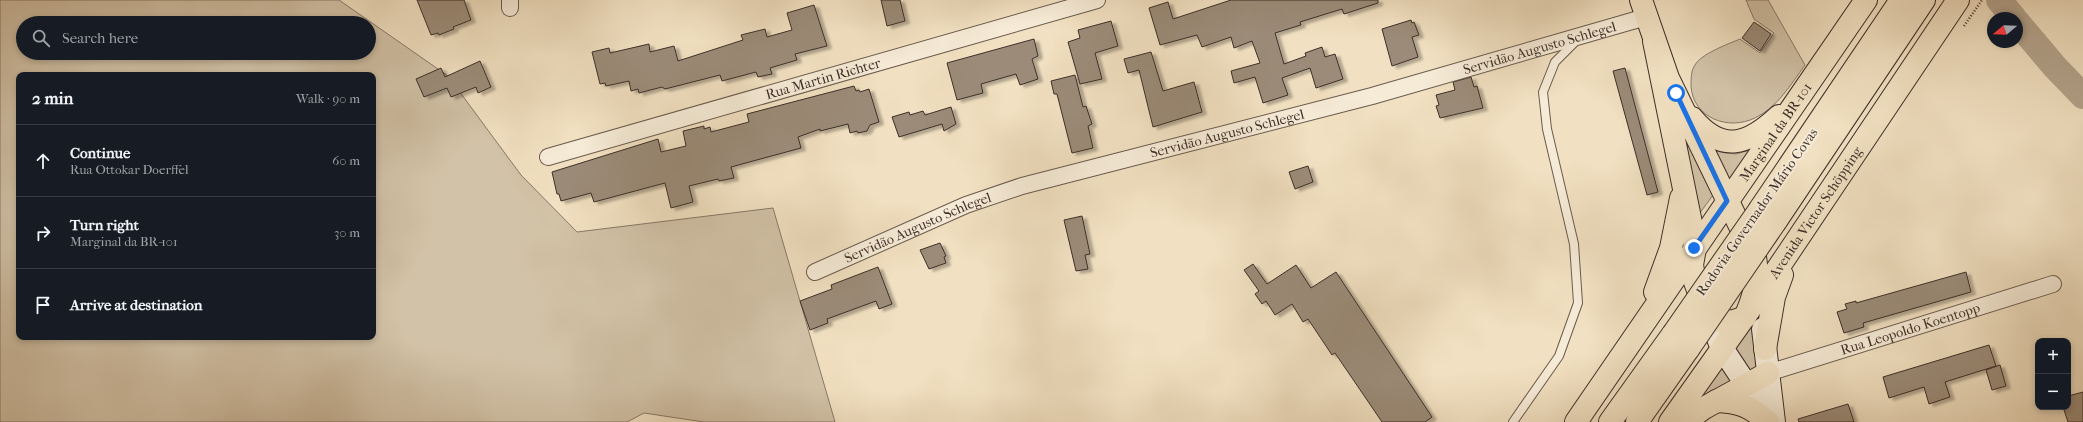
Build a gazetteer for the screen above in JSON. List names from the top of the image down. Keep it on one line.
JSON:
{"streets":{"main road":["Marginal da BR-101","Rodovia Governador Mário Covas","Avenida Victor Schöpping"],"street":["Servidão Augusto Schlegel","Rua Martin Richter","Rua Leopoldo Koentopp"]},"crossings":[["Marginal da BR-101","Avenida Victor Schöpping"]],"north":"left","page":{"search":"Search here","heading":["2 min","Walk · 90 m"],"list":[["Continue","Rua Ottokar Doerffel","60 m"],["Turn right","Marginal da BR-101","30 m"],"Arrive at destination"],"map_buttons":["+","−"]}}
